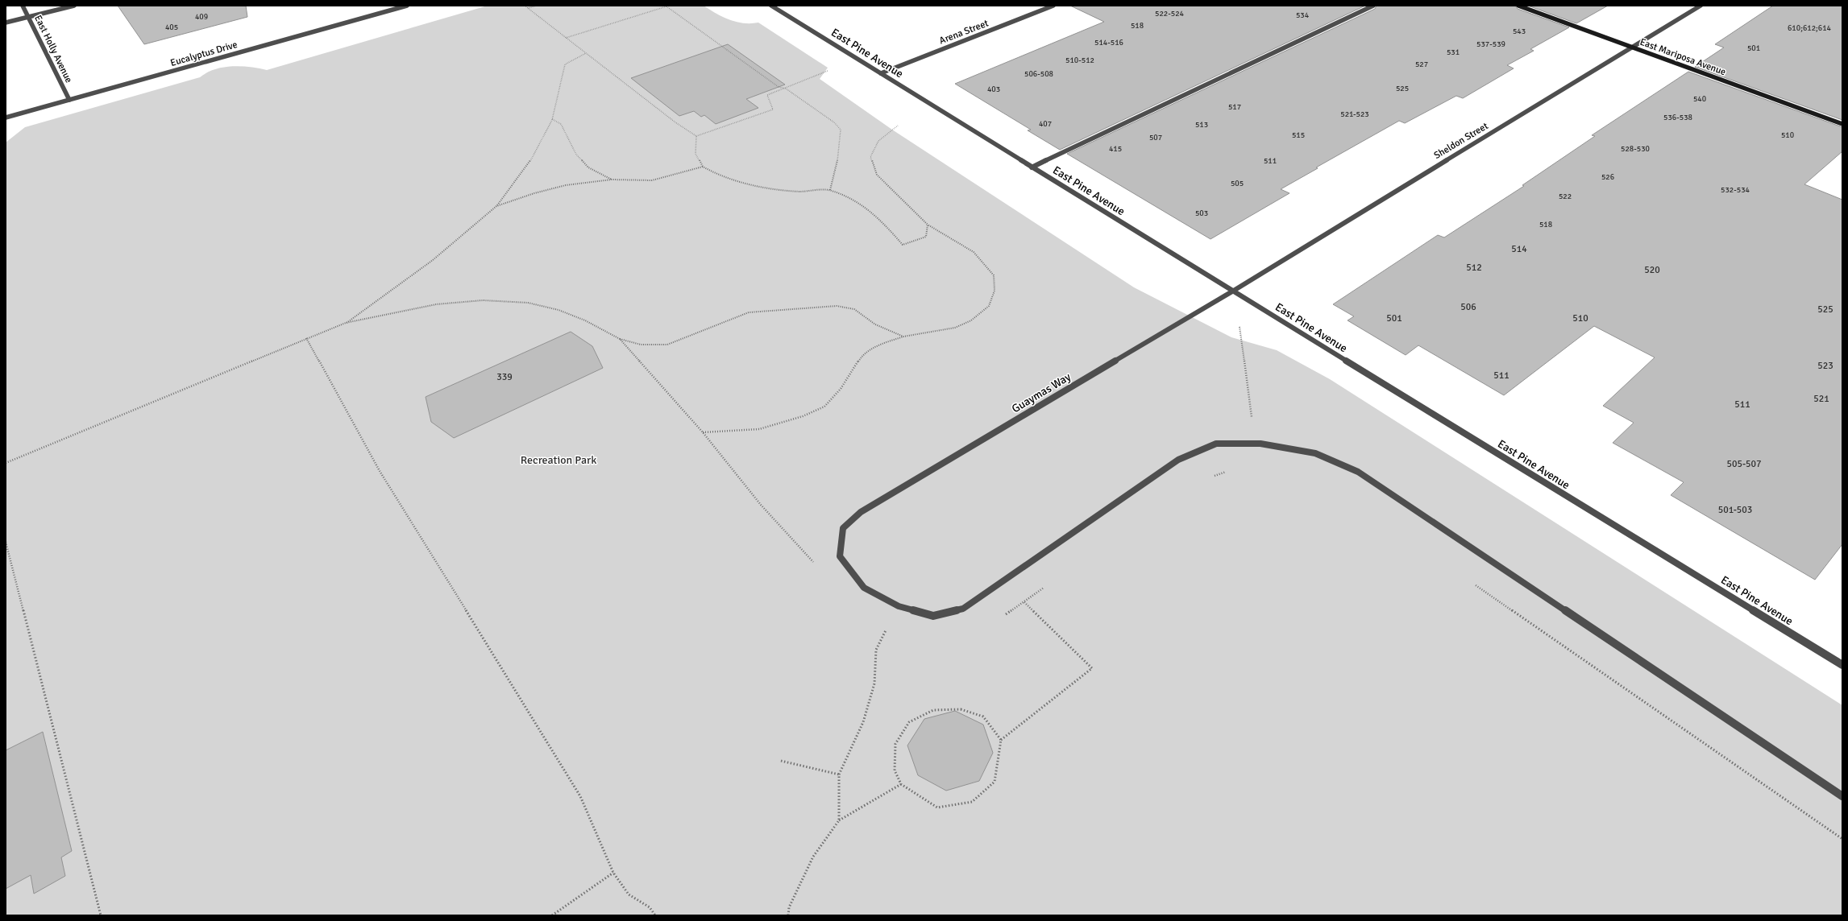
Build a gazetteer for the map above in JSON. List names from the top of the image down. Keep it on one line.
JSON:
{"streets":{"street":["Arena Street","East Holly Avenue","East Pine Avenue","Eucalyptus Drive","East Mariposa Avenue","Sheldon Street","Guaymas Way"]},"crossings":[["Arena Street","East Pine Avenue"],["East Holly Avenue","Eucalyptus Drive"],["East Pine Avenue","Sheldon Street"],["East Pine Avenue","Guaymas Way"],["East Mariposa Avenue","Sheldon Street"],["Sheldon Street","Guaymas Way"]],"parks":["Recreation Park"],"house_numbers":["522-524","534","409","518","405","610;612;614","543","514-516","537-539","501","531","510-512","527","506-508","525","403","540","517","521-523","536-538","407","513","515","510","507","415","528-530","511","526","505","532-534","522","503","518","514","512","520","506","525","501","510","523","511","339","521","511","505-507","501-503"]}
